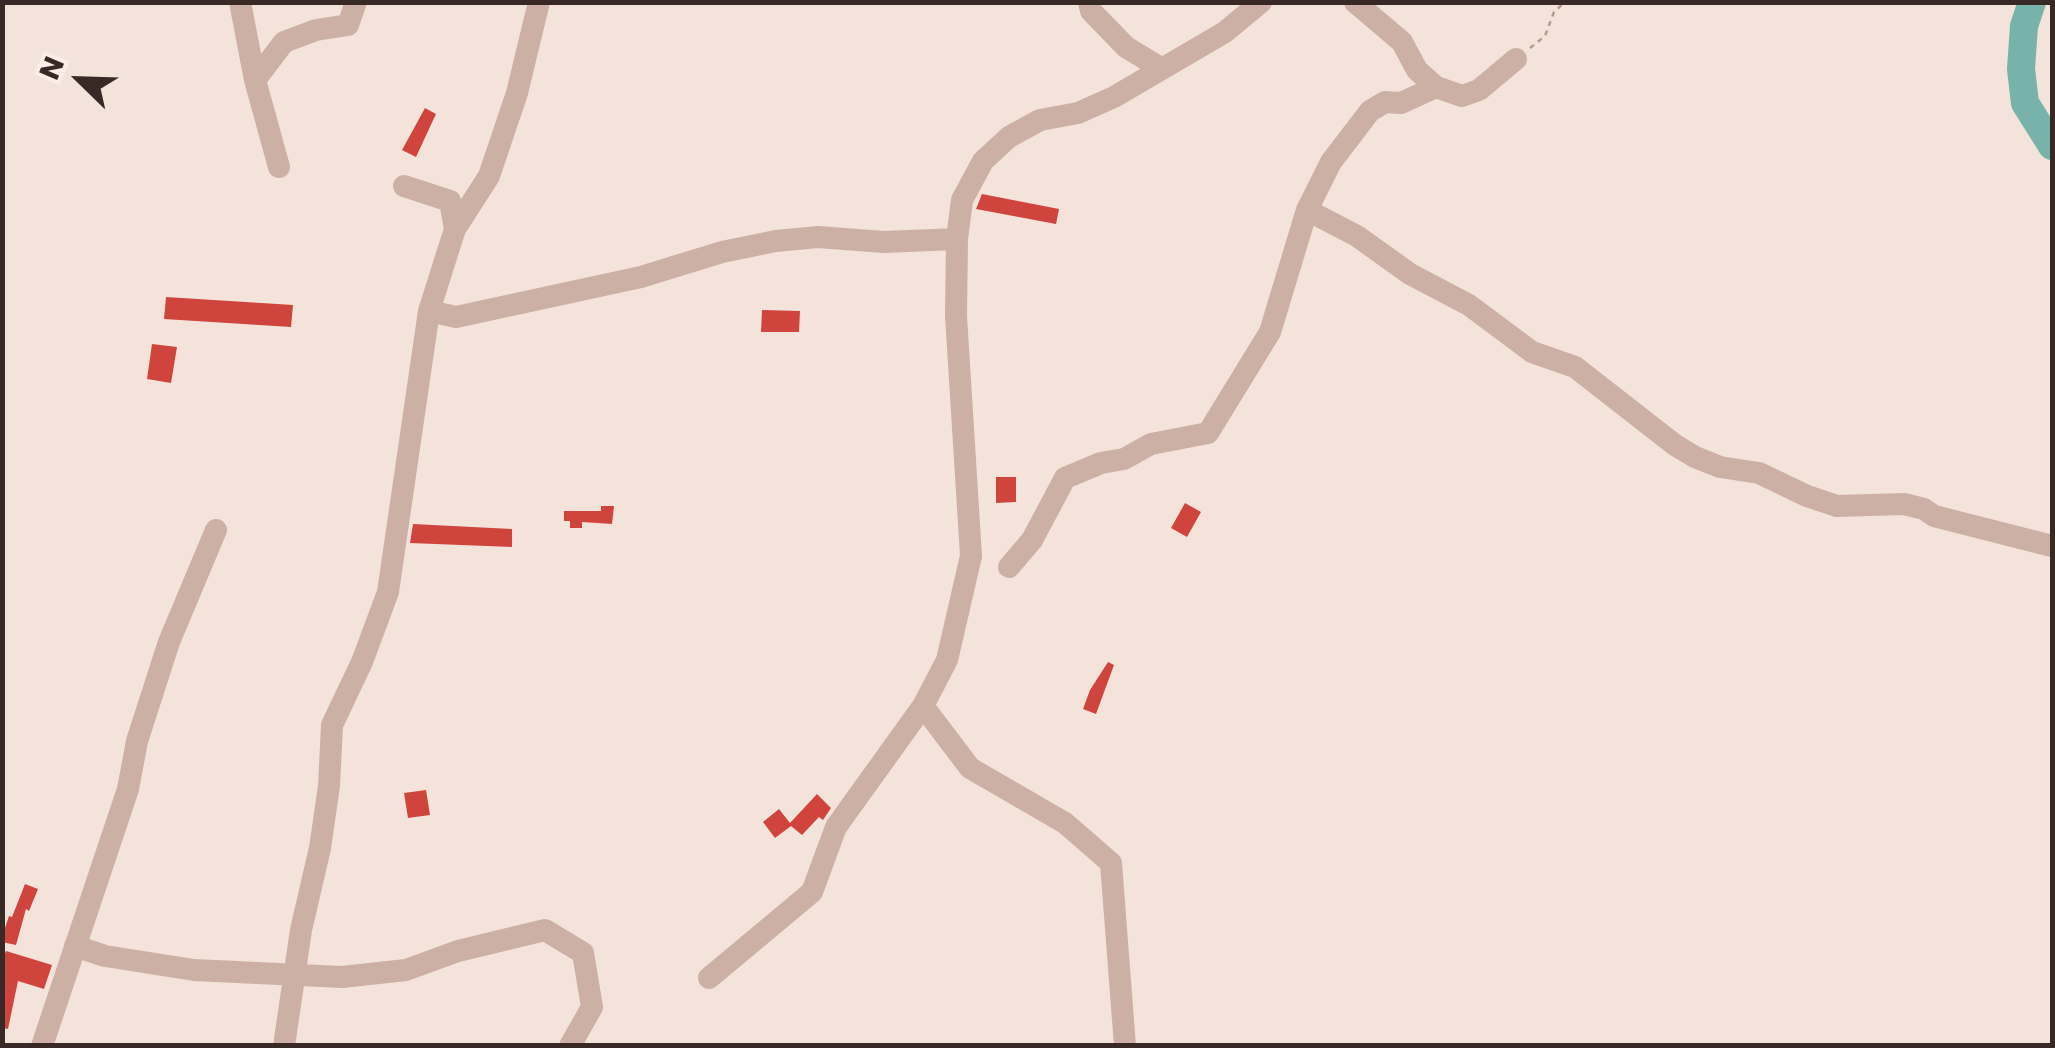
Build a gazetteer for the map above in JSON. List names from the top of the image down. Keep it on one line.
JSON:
{"north":"top left"}
